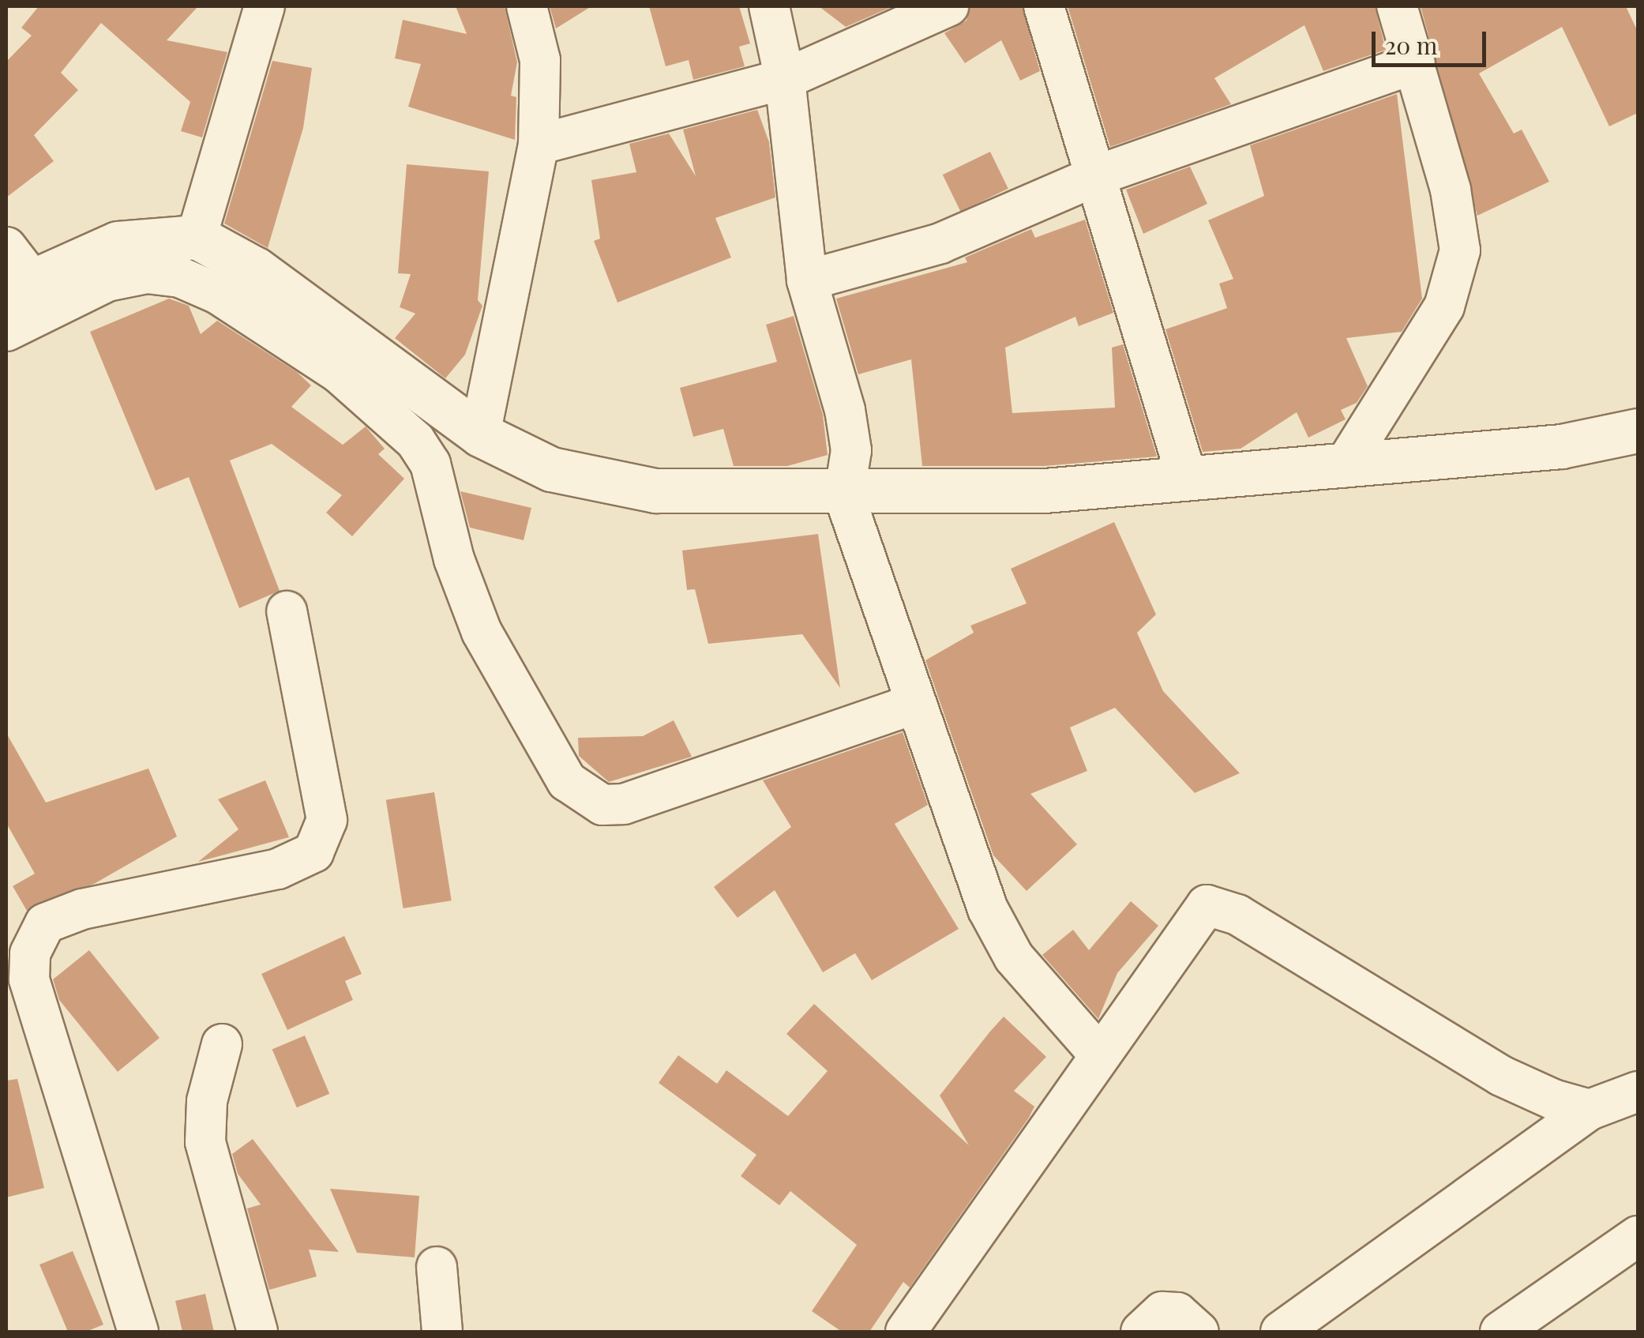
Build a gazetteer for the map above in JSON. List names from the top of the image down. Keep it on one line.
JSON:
{"scale_bar":"20 m"}
